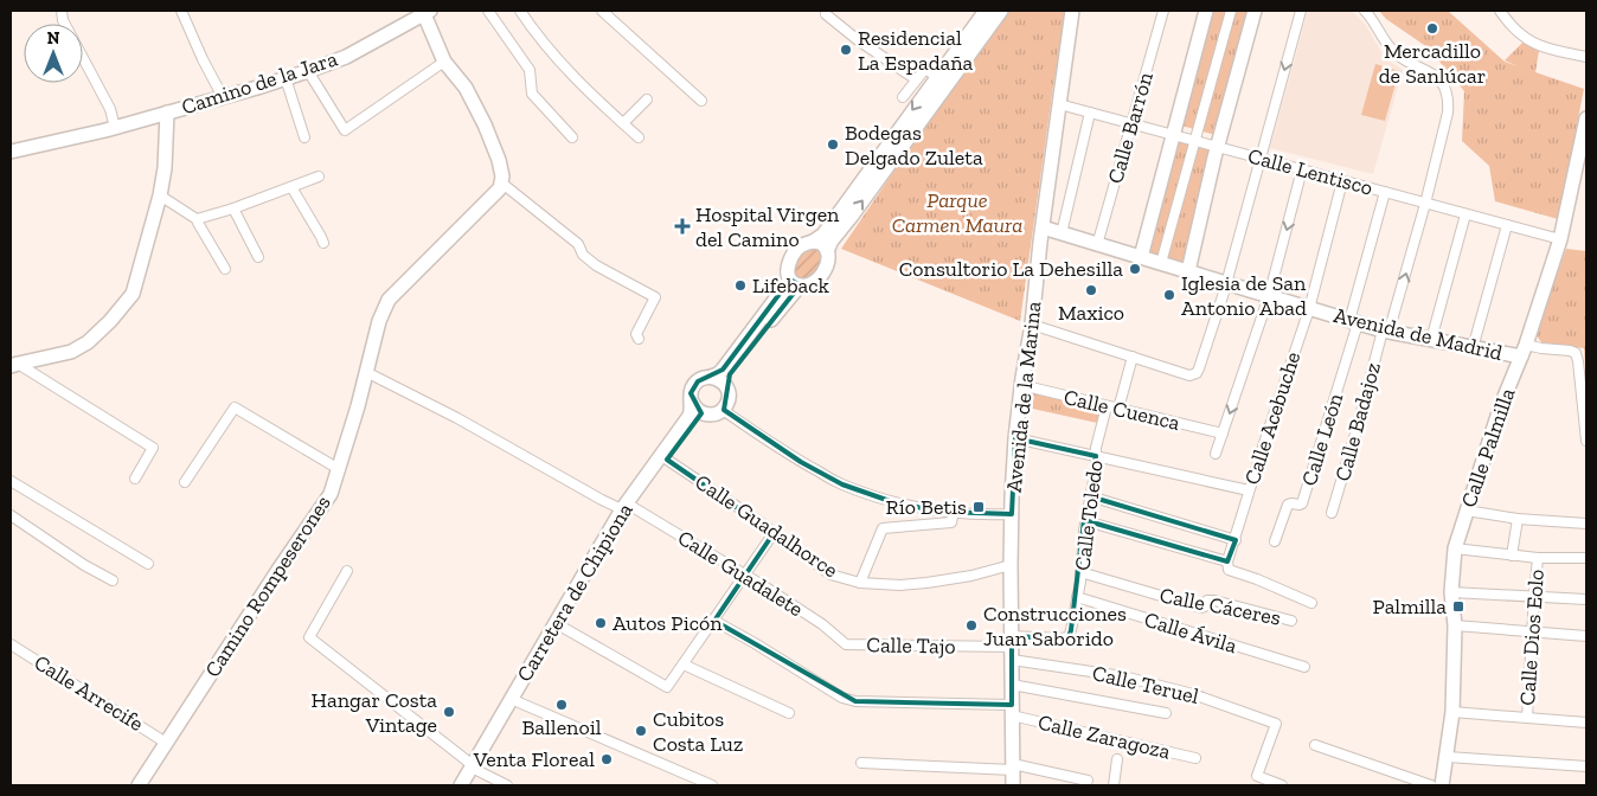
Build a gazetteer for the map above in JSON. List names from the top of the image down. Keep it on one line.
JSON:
{"streets":{"street":["Camino de la Jara","Calle Barrón","Calle Lentisco","Avenida de Madrid","Avenida de la Marina","Calle Cuenca","Calle Acebuche","Calle Badajoz","Calle León","Calle Palmilla","Calle Toledo","Calle Guadalhorce","Calle Guadalete","Camino Rompeserones","Carretera de Chipiona","Calle Cáceres","Calle Ávila","Calle Dios Eolo","Calle Tajo","Calle Teruel","Calle Arrecife","Calle Zaragoza"]},"crossings":[["Calle Barrón","Calle Lentisco"],["Calle Barrón","Avenida de Madrid"],["Calle Lentisco","Avenida de la Marina"],["Calle Lentisco","Calle Acebuche"],["Calle Lentisco","Calle Badajoz"],["Calle Lentisco","Calle Palmilla"],["Avenida de Madrid","Avenida de la Marina"],["Avenida de Madrid","Calle Acebuche"],["Avenida de Madrid","Calle Badajoz"],["Avenida de Madrid","Calle León"],["Avenida de Madrid","Calle Palmilla"],["Avenida de la Marina","Calle Cuenca"],["Avenida de la Marina","Calle Toledo"],["Avenida de la Marina","Calle Guadalhorce"],["Avenida de la Marina","Calle Tajo"],["Avenida de la Marina","Calle Teruel"],["Avenida de la Marina","Calle Zaragoza"],["Calle Cuenca","Calle Toledo"],["Calle Toledo","Calle Cáceres"],["Calle Toledo","Calle Ávila"],["Calle Toledo","Calle Tajo"],["Calle Toledo","Calle Teruel"],["Calle Guadalhorce","Carretera de Chipiona"],["Calle Guadalete","Camino Rompeserones"],["Calle Guadalete","Carretera de Chipiona"],["Calle Guadalete","Calle Tajo"],["Camino Rompeserones","Calle Arrecife"],["Calle Tajo","Calle Teruel"]],"parks":["Parque Carmen Maura"],"places":{"other":["Mercadillo de Sanlúcar","Residencial La Espadaña","Bodegas Delgado Zuleta","Consultorio La Dehesilla","Lifeback","Maxico","Iglesia de San Antonio Abad","Autos Picón","Construcciones Juan Saborido","Ballenoil","Hangar Costa Vintage","Cubitos Costa Luz","Venta Floreal"],"health":["Hospital Virgen del Camino"],"transit":["Río Betis","Palmilla"]},"north":"top"}
